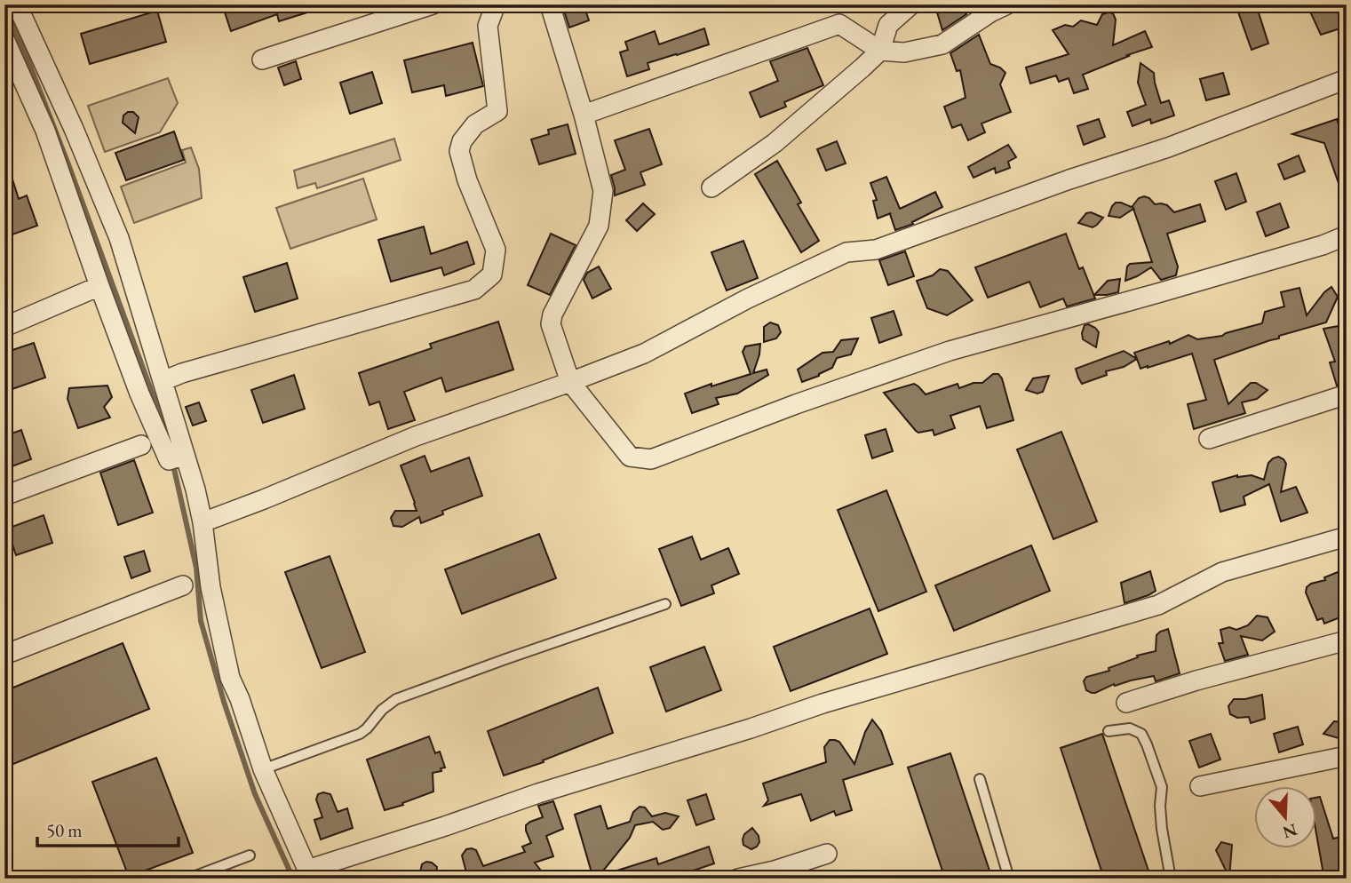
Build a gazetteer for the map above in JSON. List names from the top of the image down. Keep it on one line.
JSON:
{"scale_bar":"50 m","north":"bottom"}
